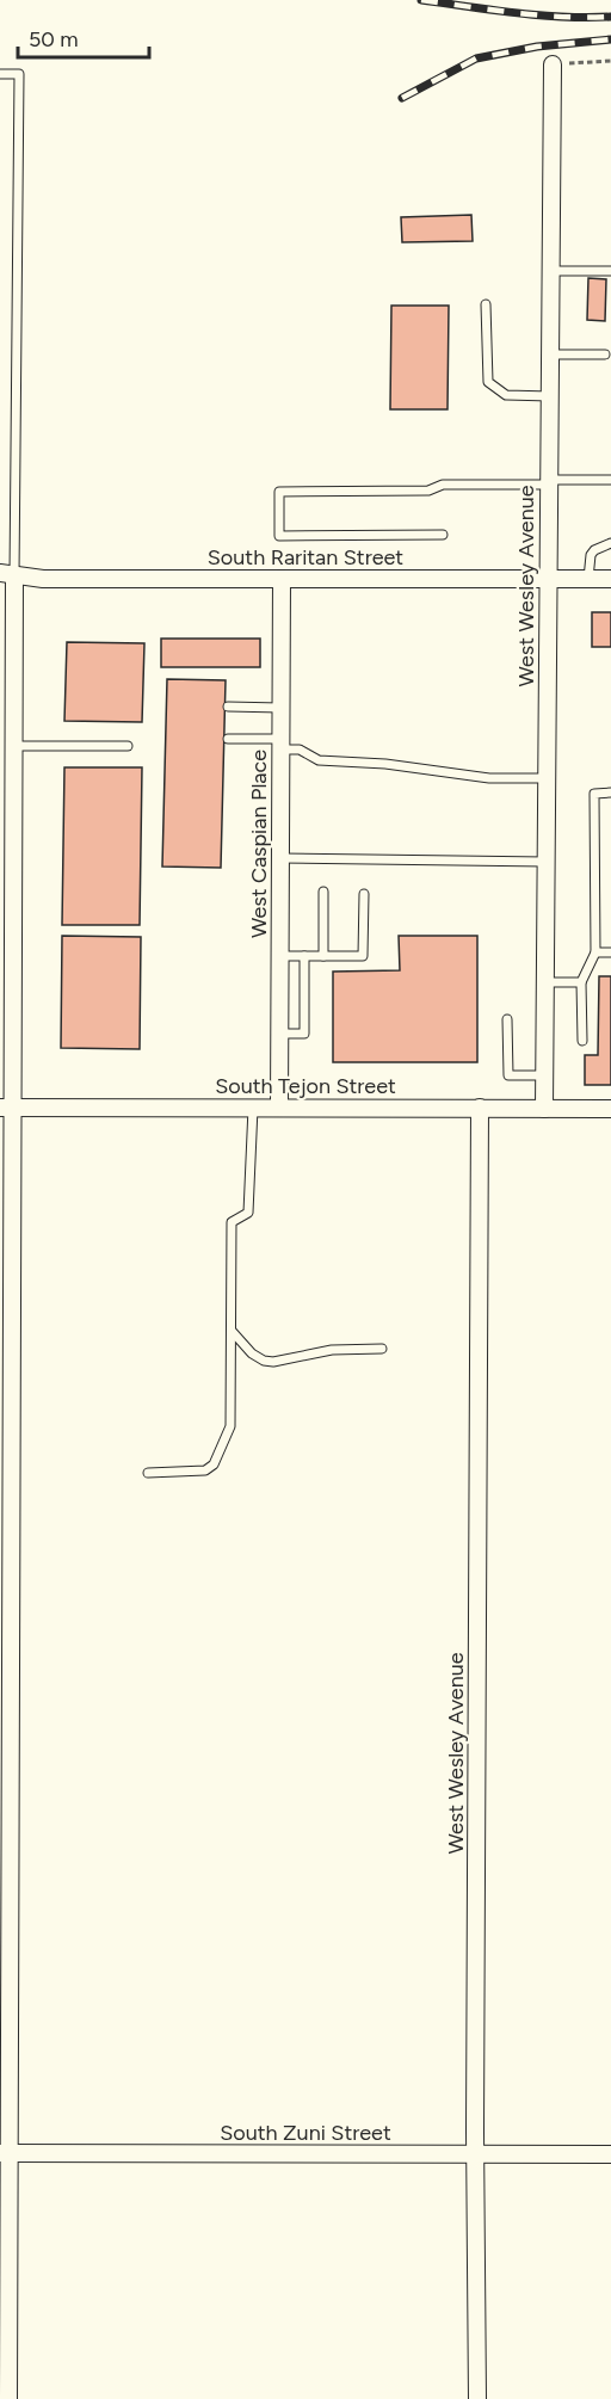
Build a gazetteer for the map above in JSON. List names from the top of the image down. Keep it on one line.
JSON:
{"streets":{"street":["South Raritan Street","West Wesley Avenue","West Caspian Place","South Tejon Street","South Zuni Street"]},"crossings":[["South Raritan Street","West Wesley Avenue"],["South Raritan Street","West Caspian Place"],["West Wesley Avenue","South Tejon Street"],["West Wesley Avenue","South Zuni Street"],["West Caspian Place","South Tejon Street"]],"scale_bar":"50 m"}
